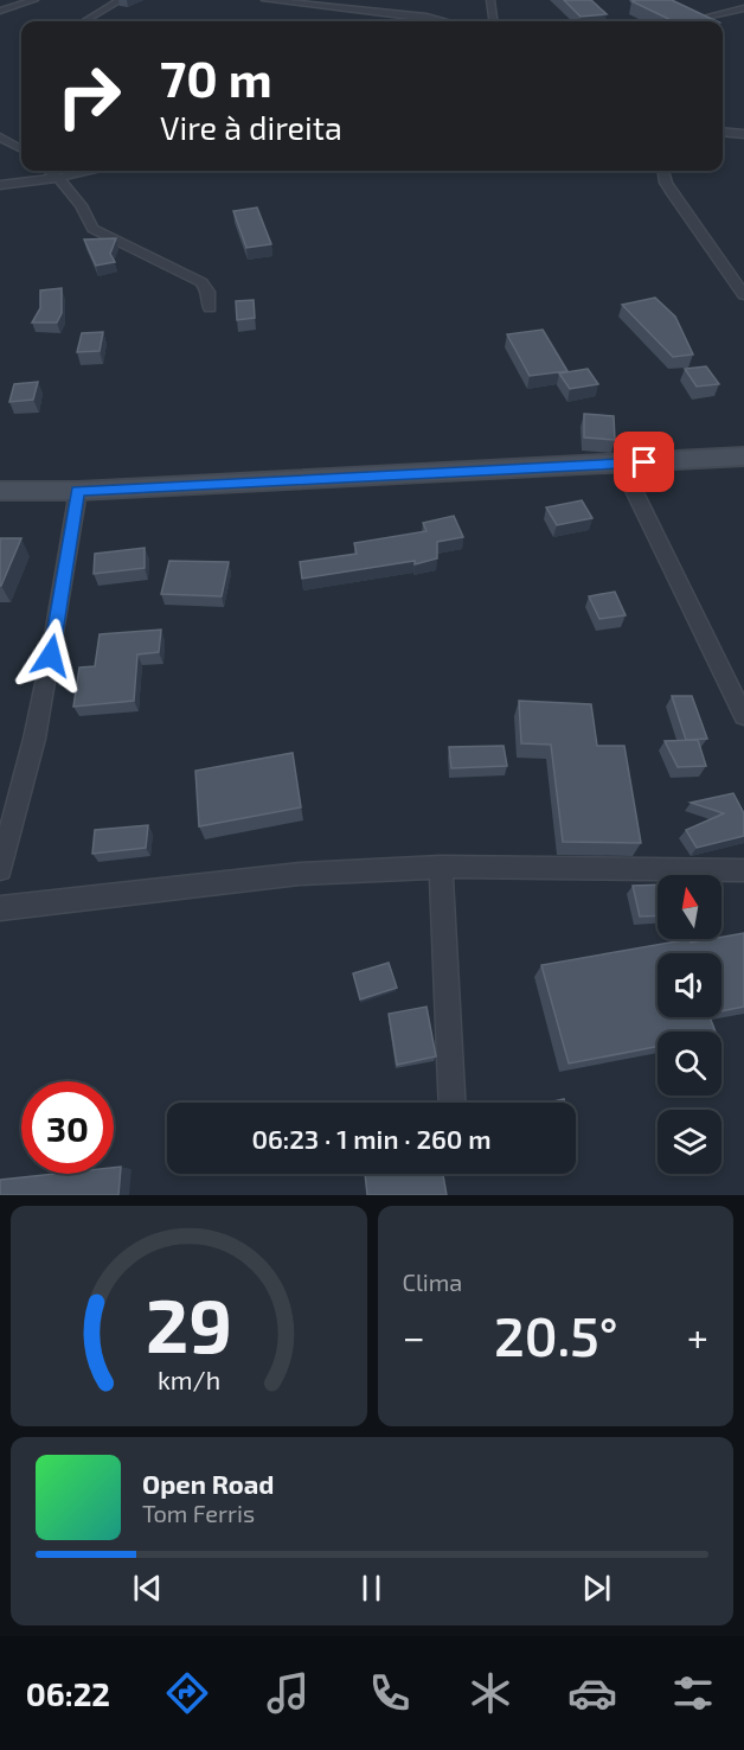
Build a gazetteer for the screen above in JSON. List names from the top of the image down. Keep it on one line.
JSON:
{"north":"top","page":{"turn":["70 m","Vire à direita"],"limit":"30","trip":"06:23 · 1 min · 260 m","tile":"Clima","heat":["−","20.5°","+"],"song":["Open Road","Tom Ferris"],"tabs":"06:22","gauge":["29","km/h"]}}
